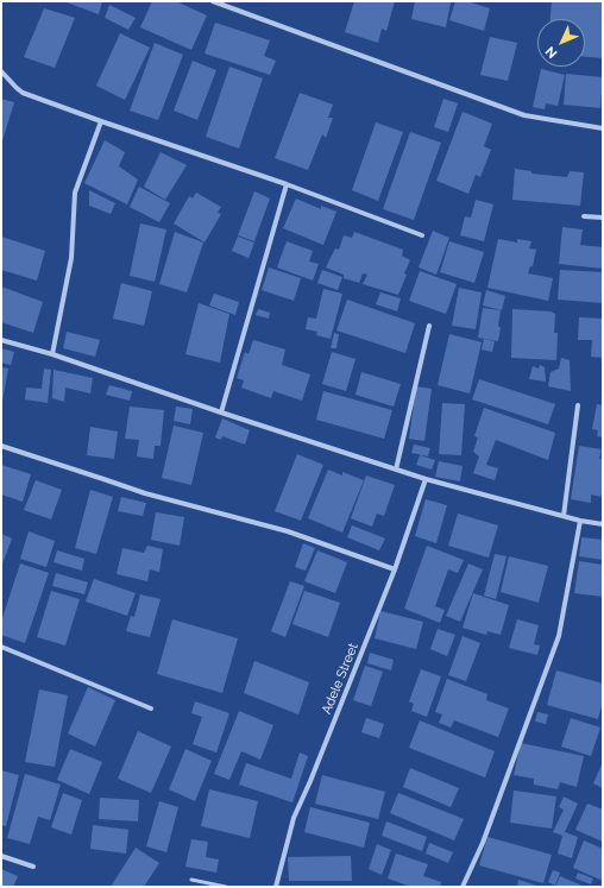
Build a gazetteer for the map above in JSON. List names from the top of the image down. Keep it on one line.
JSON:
{"streets":{"street":["Adele Street"]},"north":"bottom left"}
